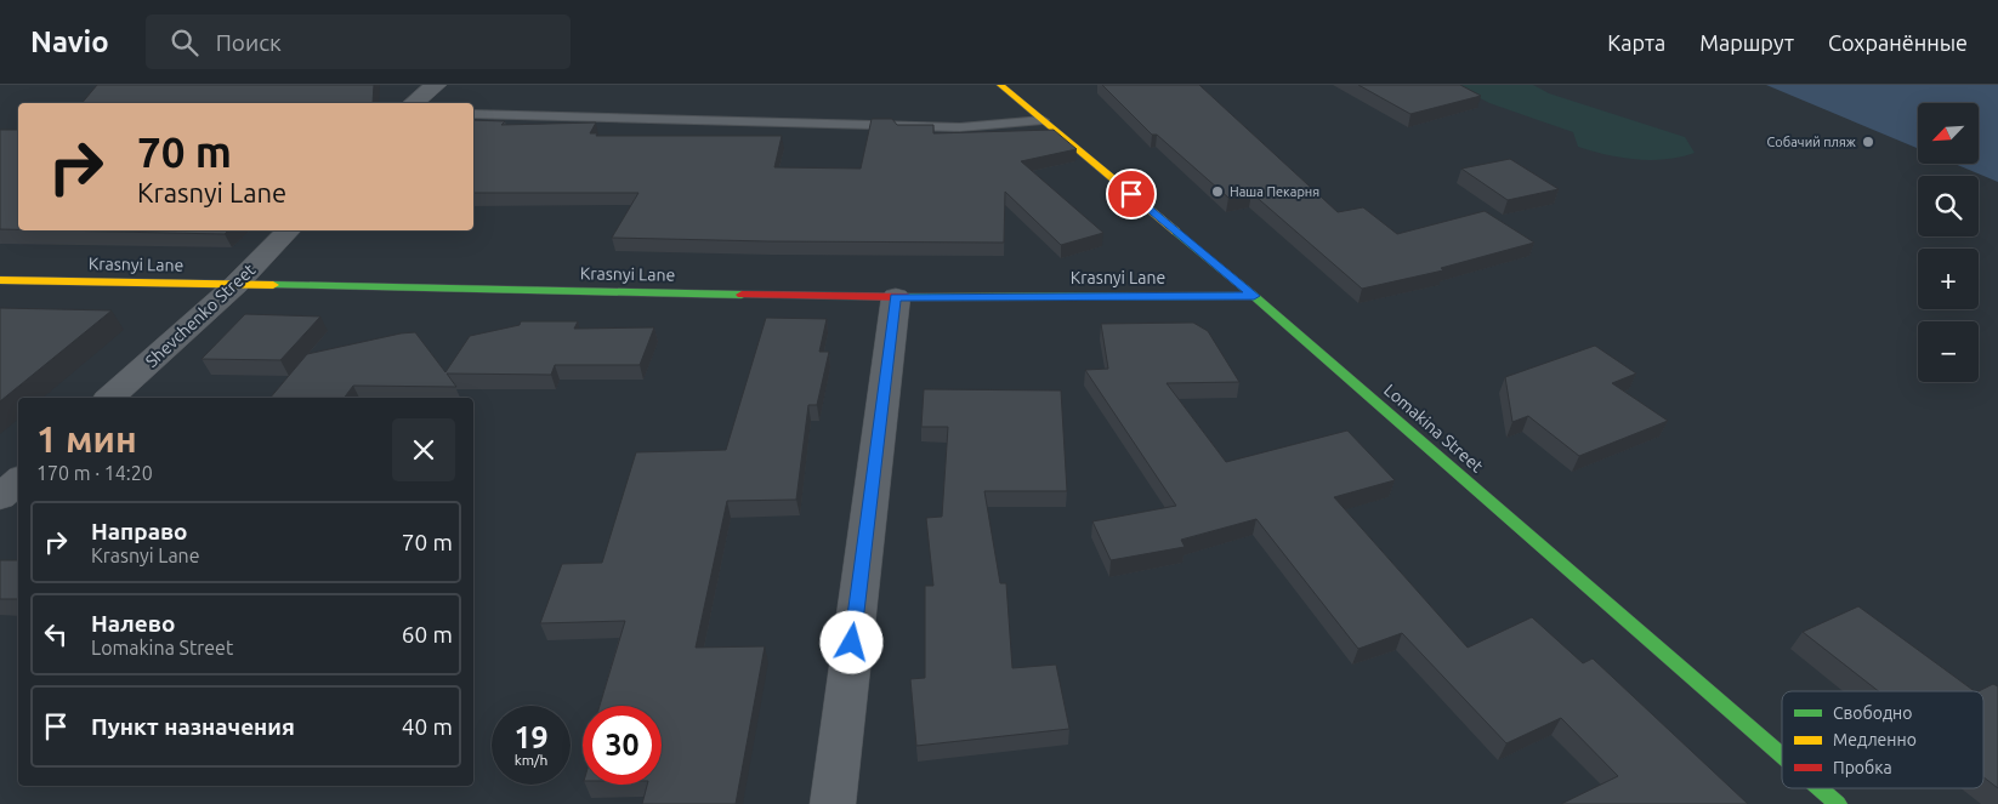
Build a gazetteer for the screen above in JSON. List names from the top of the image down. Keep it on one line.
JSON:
{"streets":{"street":["Krasnyi Lane","Shevchenko Street","Lomakina Street"]},"crossings":[["Krasnyi Lane","Shevchenko Street"],["Krasnyi Lane","Lomakina Street"]],"places":["Собачий пляж","Наша Пекарня"],"legend":["Свободно","Медленно","Пробка"],"north":"bottom left","page":{"header":"Navio","search":"Поиск","nav":["Карта","Маршрут","Сохранённые"],"map_buttons":["+","−"],"turn":["70 m","Krasnyi Lane"],"heading":["1 мин","170 m · 14:20"],"list":[{"name":"Направо","note":"Krasnyi Lane","value":"70 m"},{"name":"Налево","note":"Lomakina Street","value":"60 m"},{"name":"Пункт назначения","value":"40 m"}],"speed":"19 km/h","limit":"30"}}
